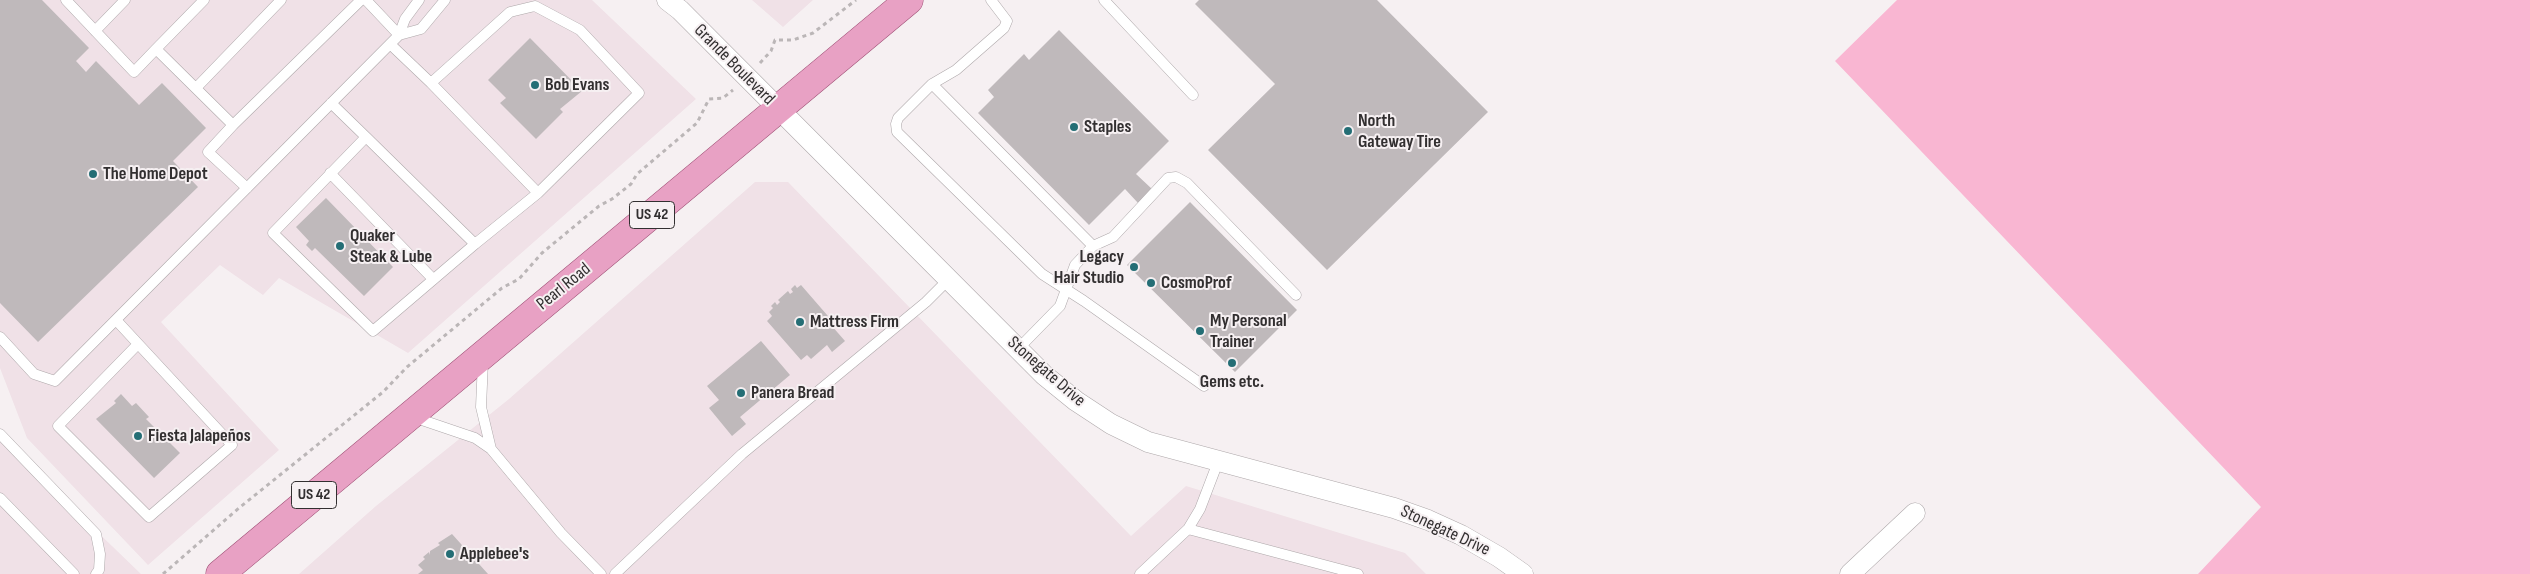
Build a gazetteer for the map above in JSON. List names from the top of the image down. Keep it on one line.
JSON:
{"streets":{"main road":["US 42","Pearl Road"],"street":["Grande Boulevard","Stonegate Drive"]},"crossings":[["Grande Boulevard","Pearl Road"],["Grande Boulevard","Stonegate Drive"],["Pearl Road","Stonegate Drive"]],"places":["Bob Evans","Staples","North Gateway Tire","The Home Depot","Quaker Steak & Lube","Legacy Hair Studio","CosmoProf","Mattress Firm","My Personal Trainer","Gems etc.","Panera Bread","Fiesta Jalapeños","Applebee's"]}
